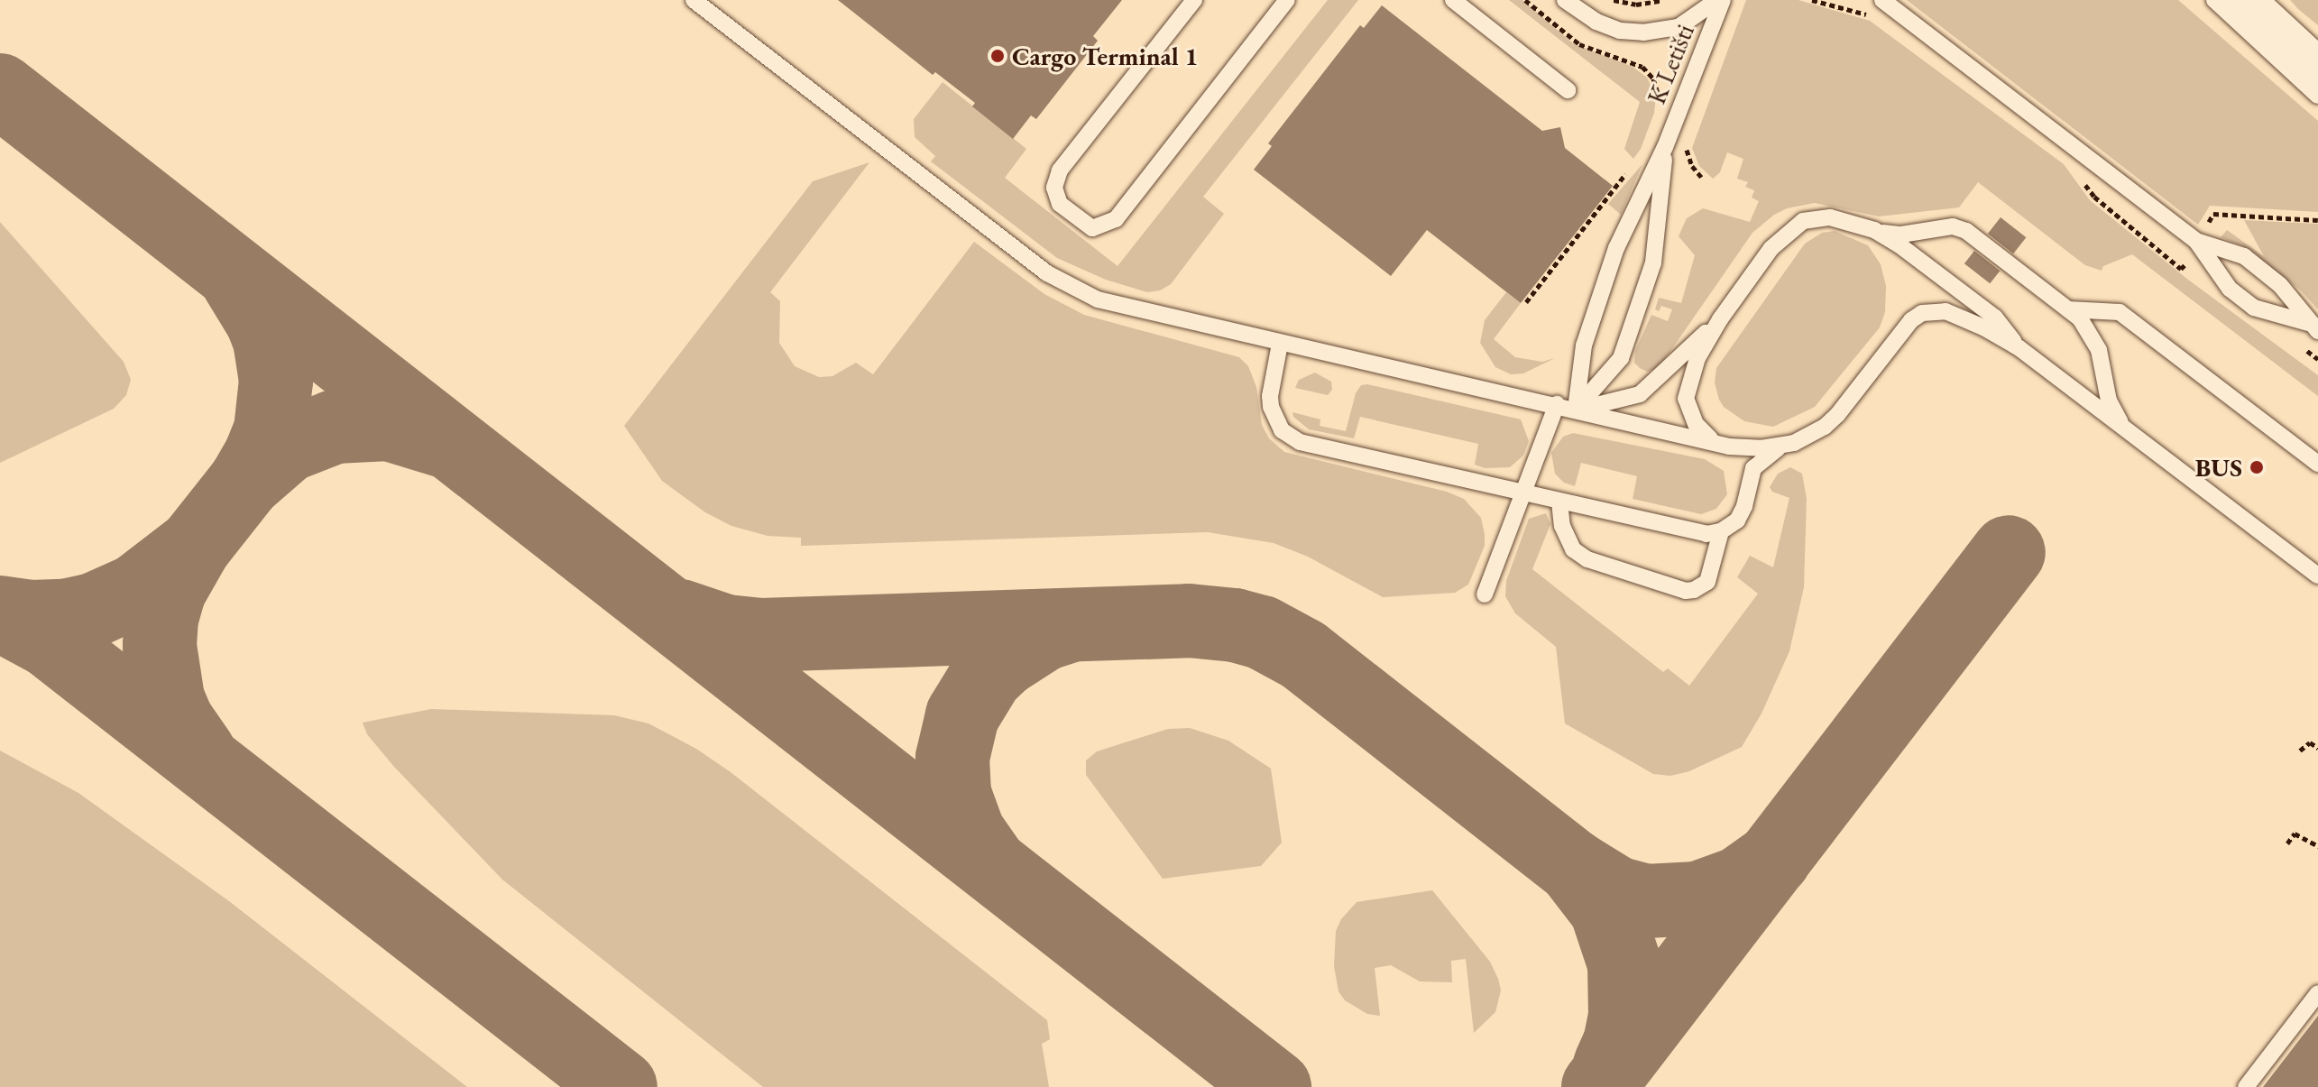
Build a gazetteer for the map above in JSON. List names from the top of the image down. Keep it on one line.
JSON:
{"streets":{"lane":["K Letišti"]},"places":["Cargo Terminal 1","BUS"]}
